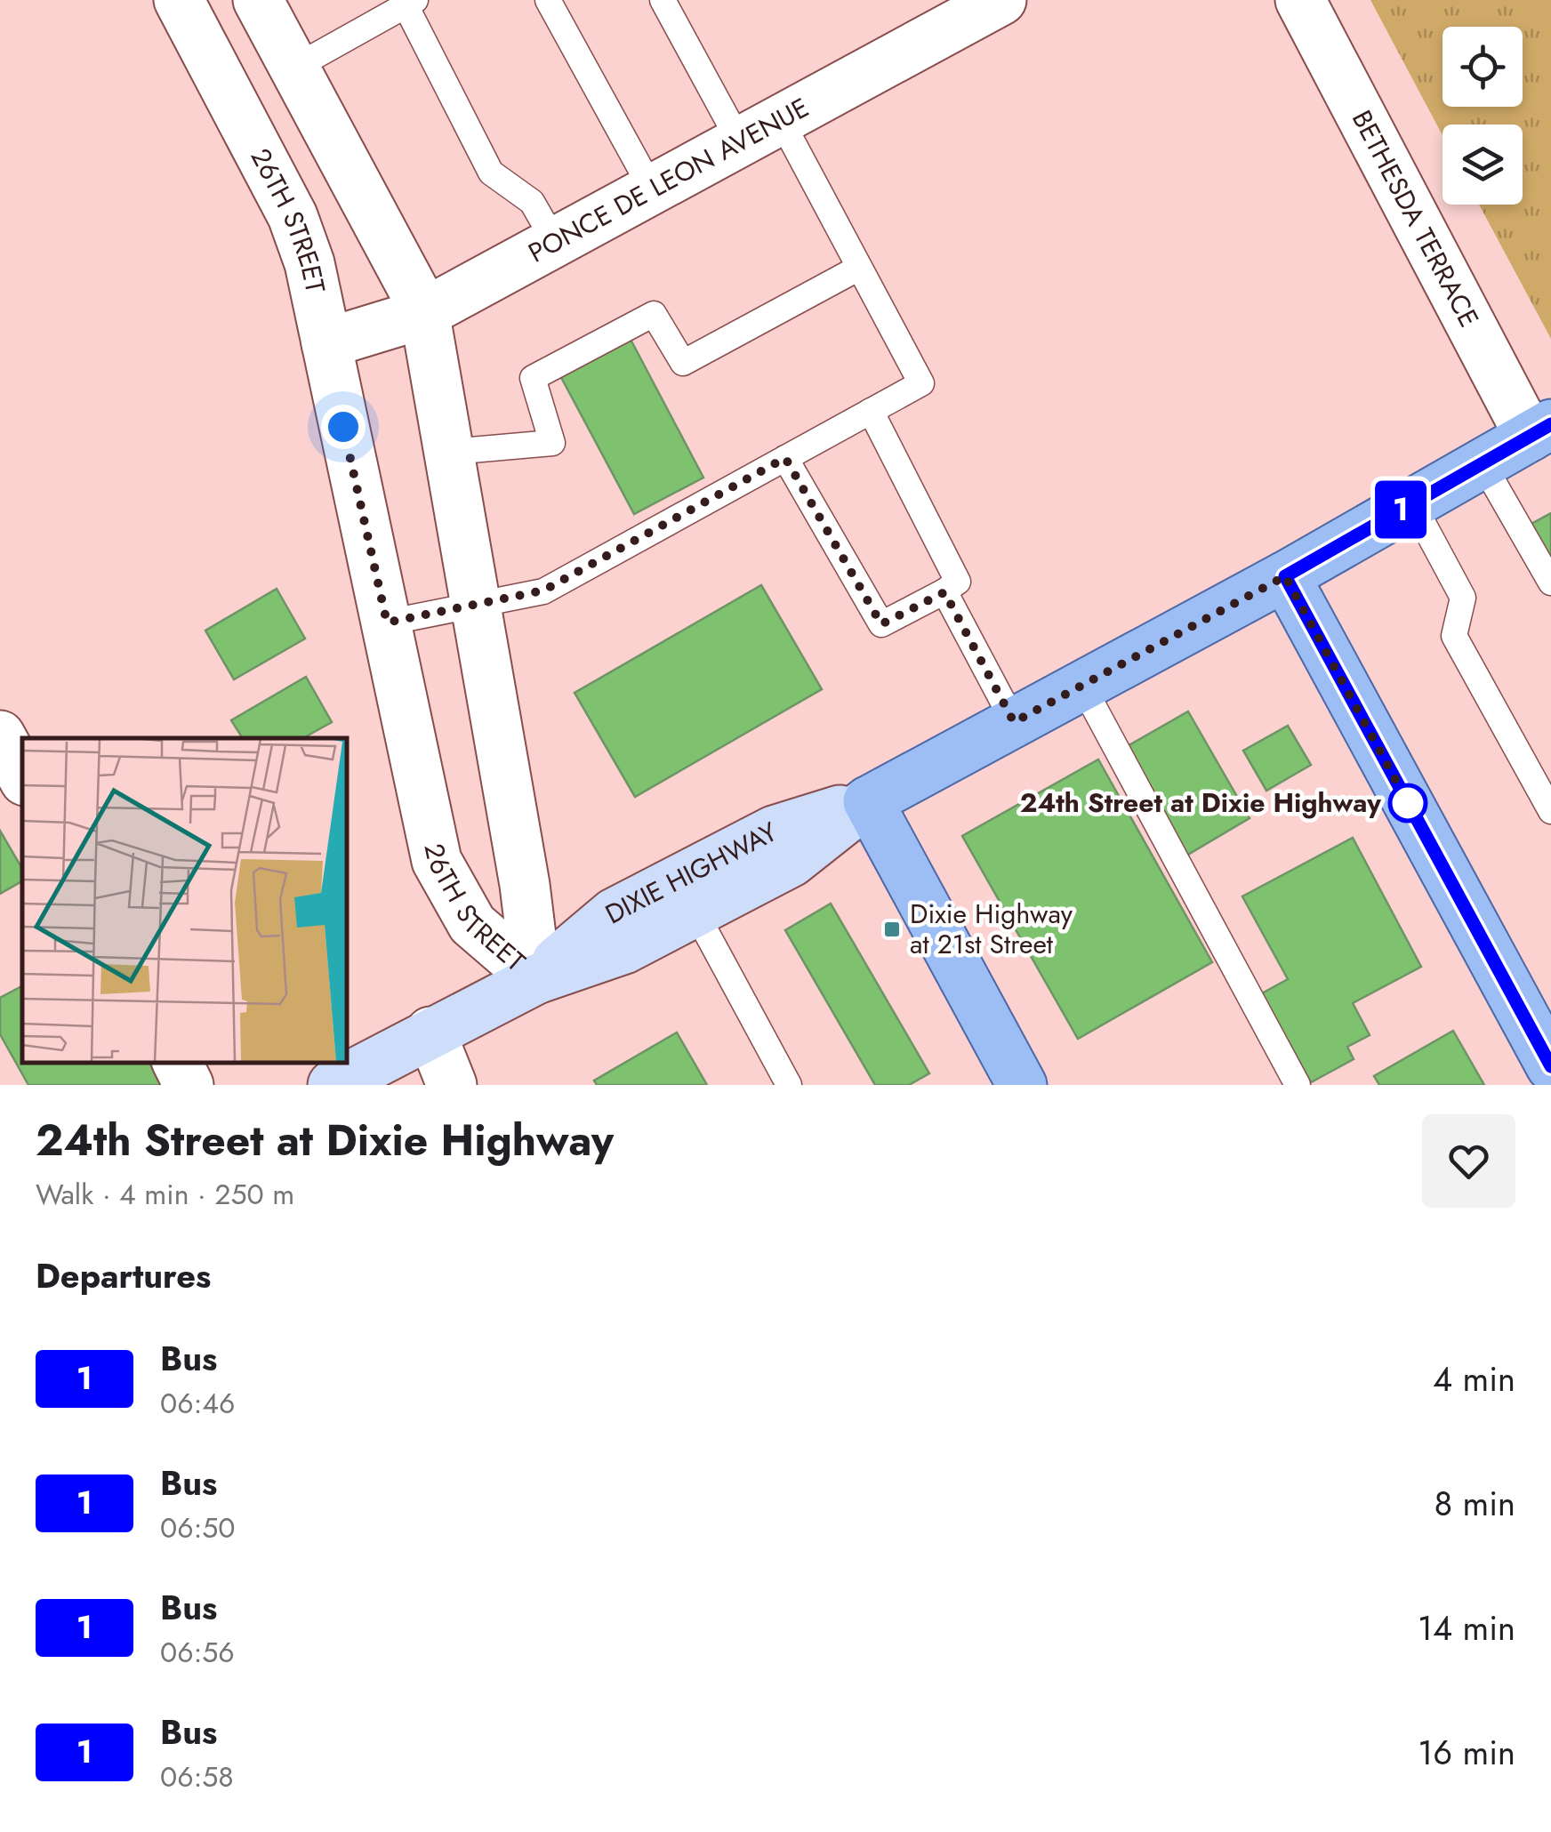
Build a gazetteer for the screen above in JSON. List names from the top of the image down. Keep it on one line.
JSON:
{"streets":{"main road":["DIXIE HIGHWAY"],"street":["PONCE DE LEON AVENUE","BETHESDA TERRACE","26TH STREET"]},"crossings":[["PONCE DE LEON AVENUE","26TH STREET"],["BETHESDA TERRACE","DIXIE HIGHWAY"],["26TH STREET","DIXIE HIGHWAY"]],"places":{"other":["24th Street at Dixie Highway"],"transit":["Dixie Highway at 21st Street"]},"lines":["bus line 1"],"page":{"on_map":"1","heading":[["24th Street at Dixie Highway","Walk · 4 min · 250 m"],"Departures"],"list":[{"mark":"1","name":"Bus","note":"06:46","value":"4 min"},{"mark":"1","name":"Bus","note":"06:50","value":"8 min"},{"mark":"1","name":"Bus","note":"06:56","value":"14 min"},{"mark":"1","name":"Bus","note":"06:58","value":"16 min"}]}}
